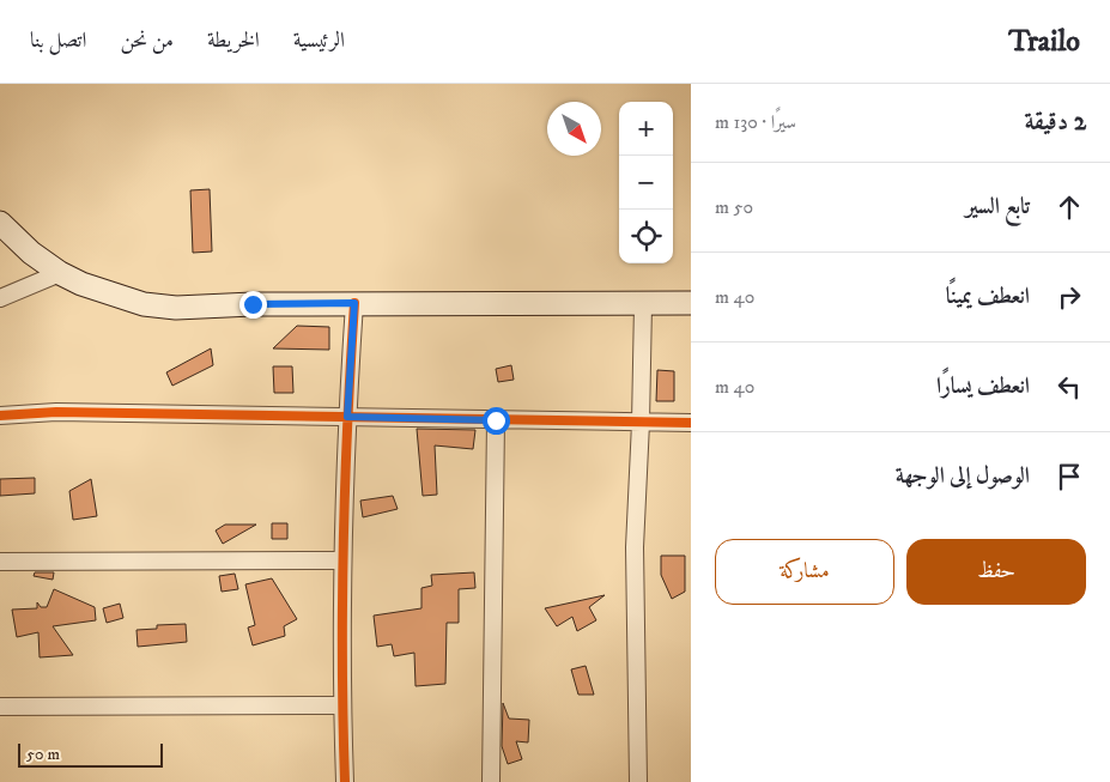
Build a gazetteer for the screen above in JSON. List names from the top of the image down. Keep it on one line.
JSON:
{"scale_bar":"50 m","north":"bottom right","page":{"header":"Trailo","nav":["الرئيسية","الخريطة","من نحن","اتصل بنا"],"heading":["2 دقيقة","سيرًا · 130 m"],"map_buttons":["+","−"],"list":[["تابع السير","50 m"],["انعطف يمينًا","40 m"],["انعطف يسارًا","40 m"],"الوصول إلى الوجهة"],"buttons":["حفظ","مشاركة"],"scale":"50 m"}}
